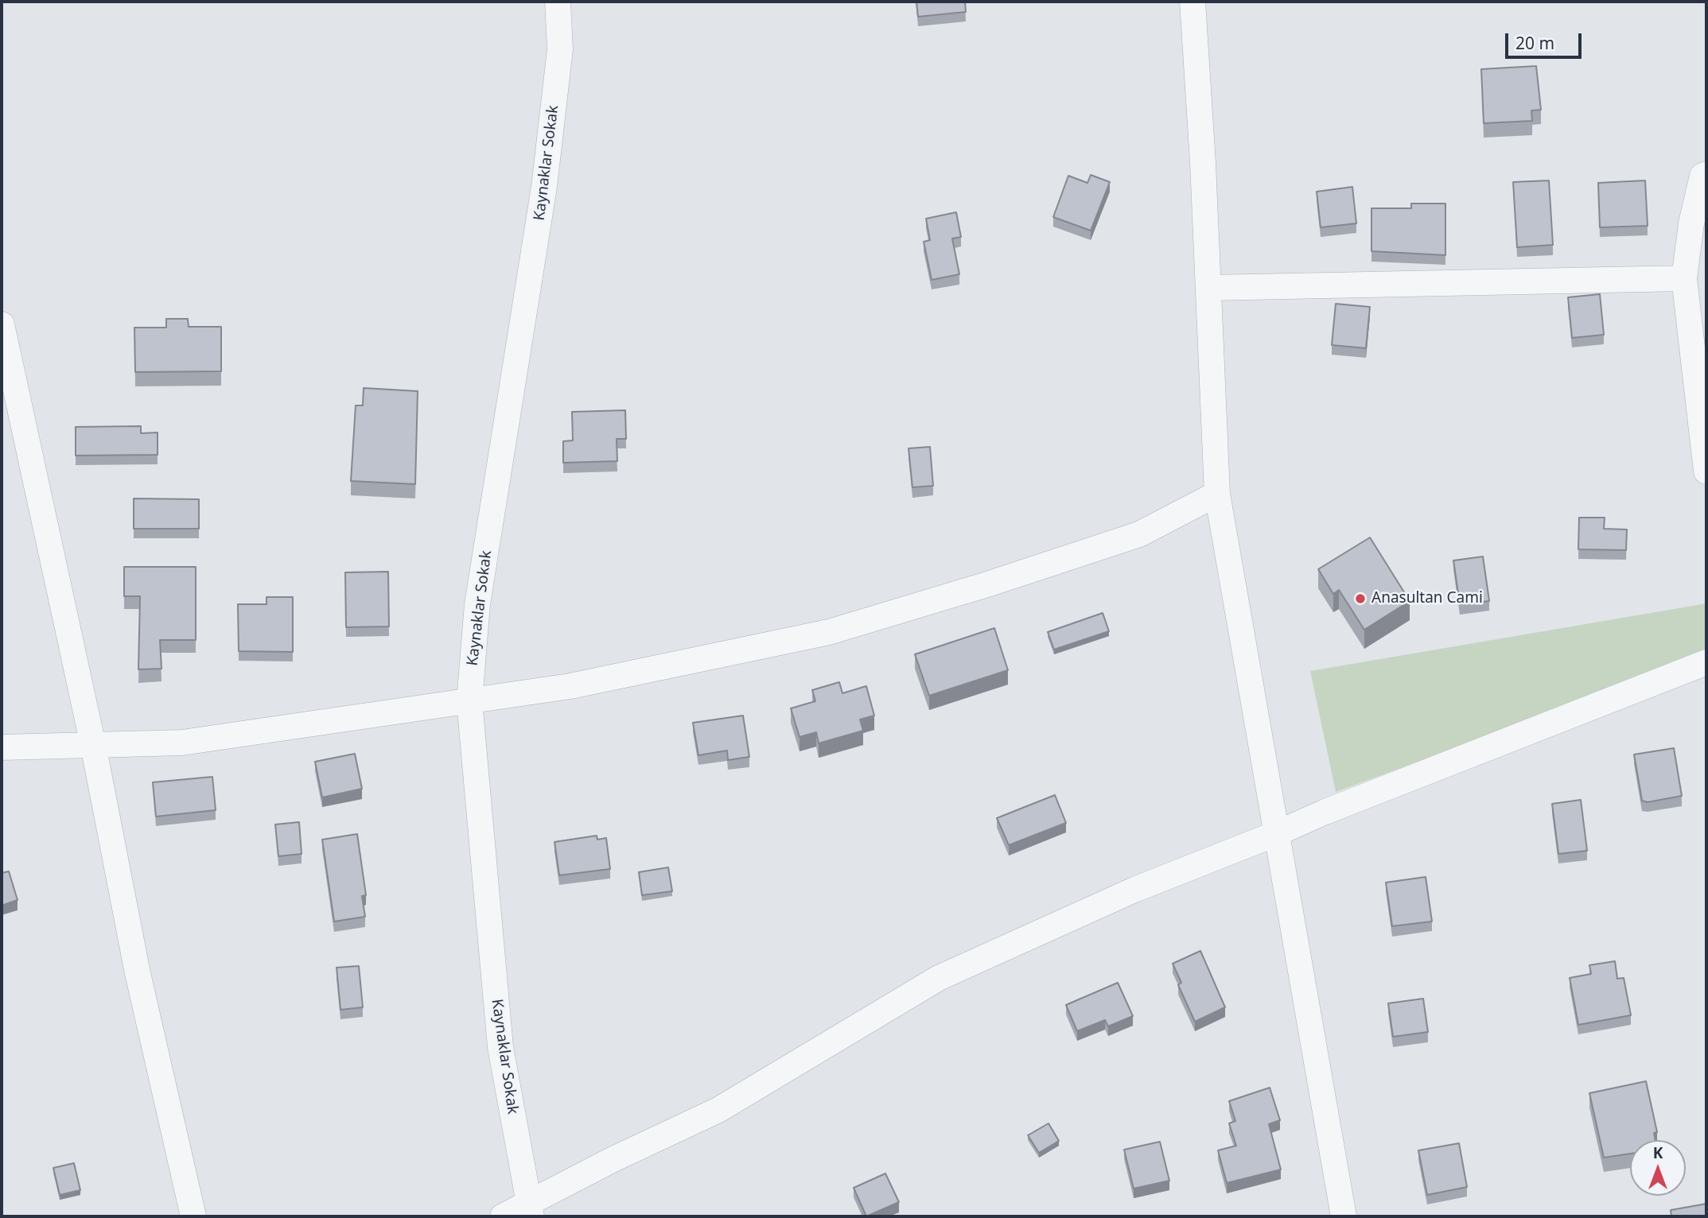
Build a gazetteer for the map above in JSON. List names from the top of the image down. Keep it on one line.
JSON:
{"streets":{"street":["Kaynaklar Sokak"]},"places":["Anasultan Cami"],"scale_bar":"20 m","north":"top"}
